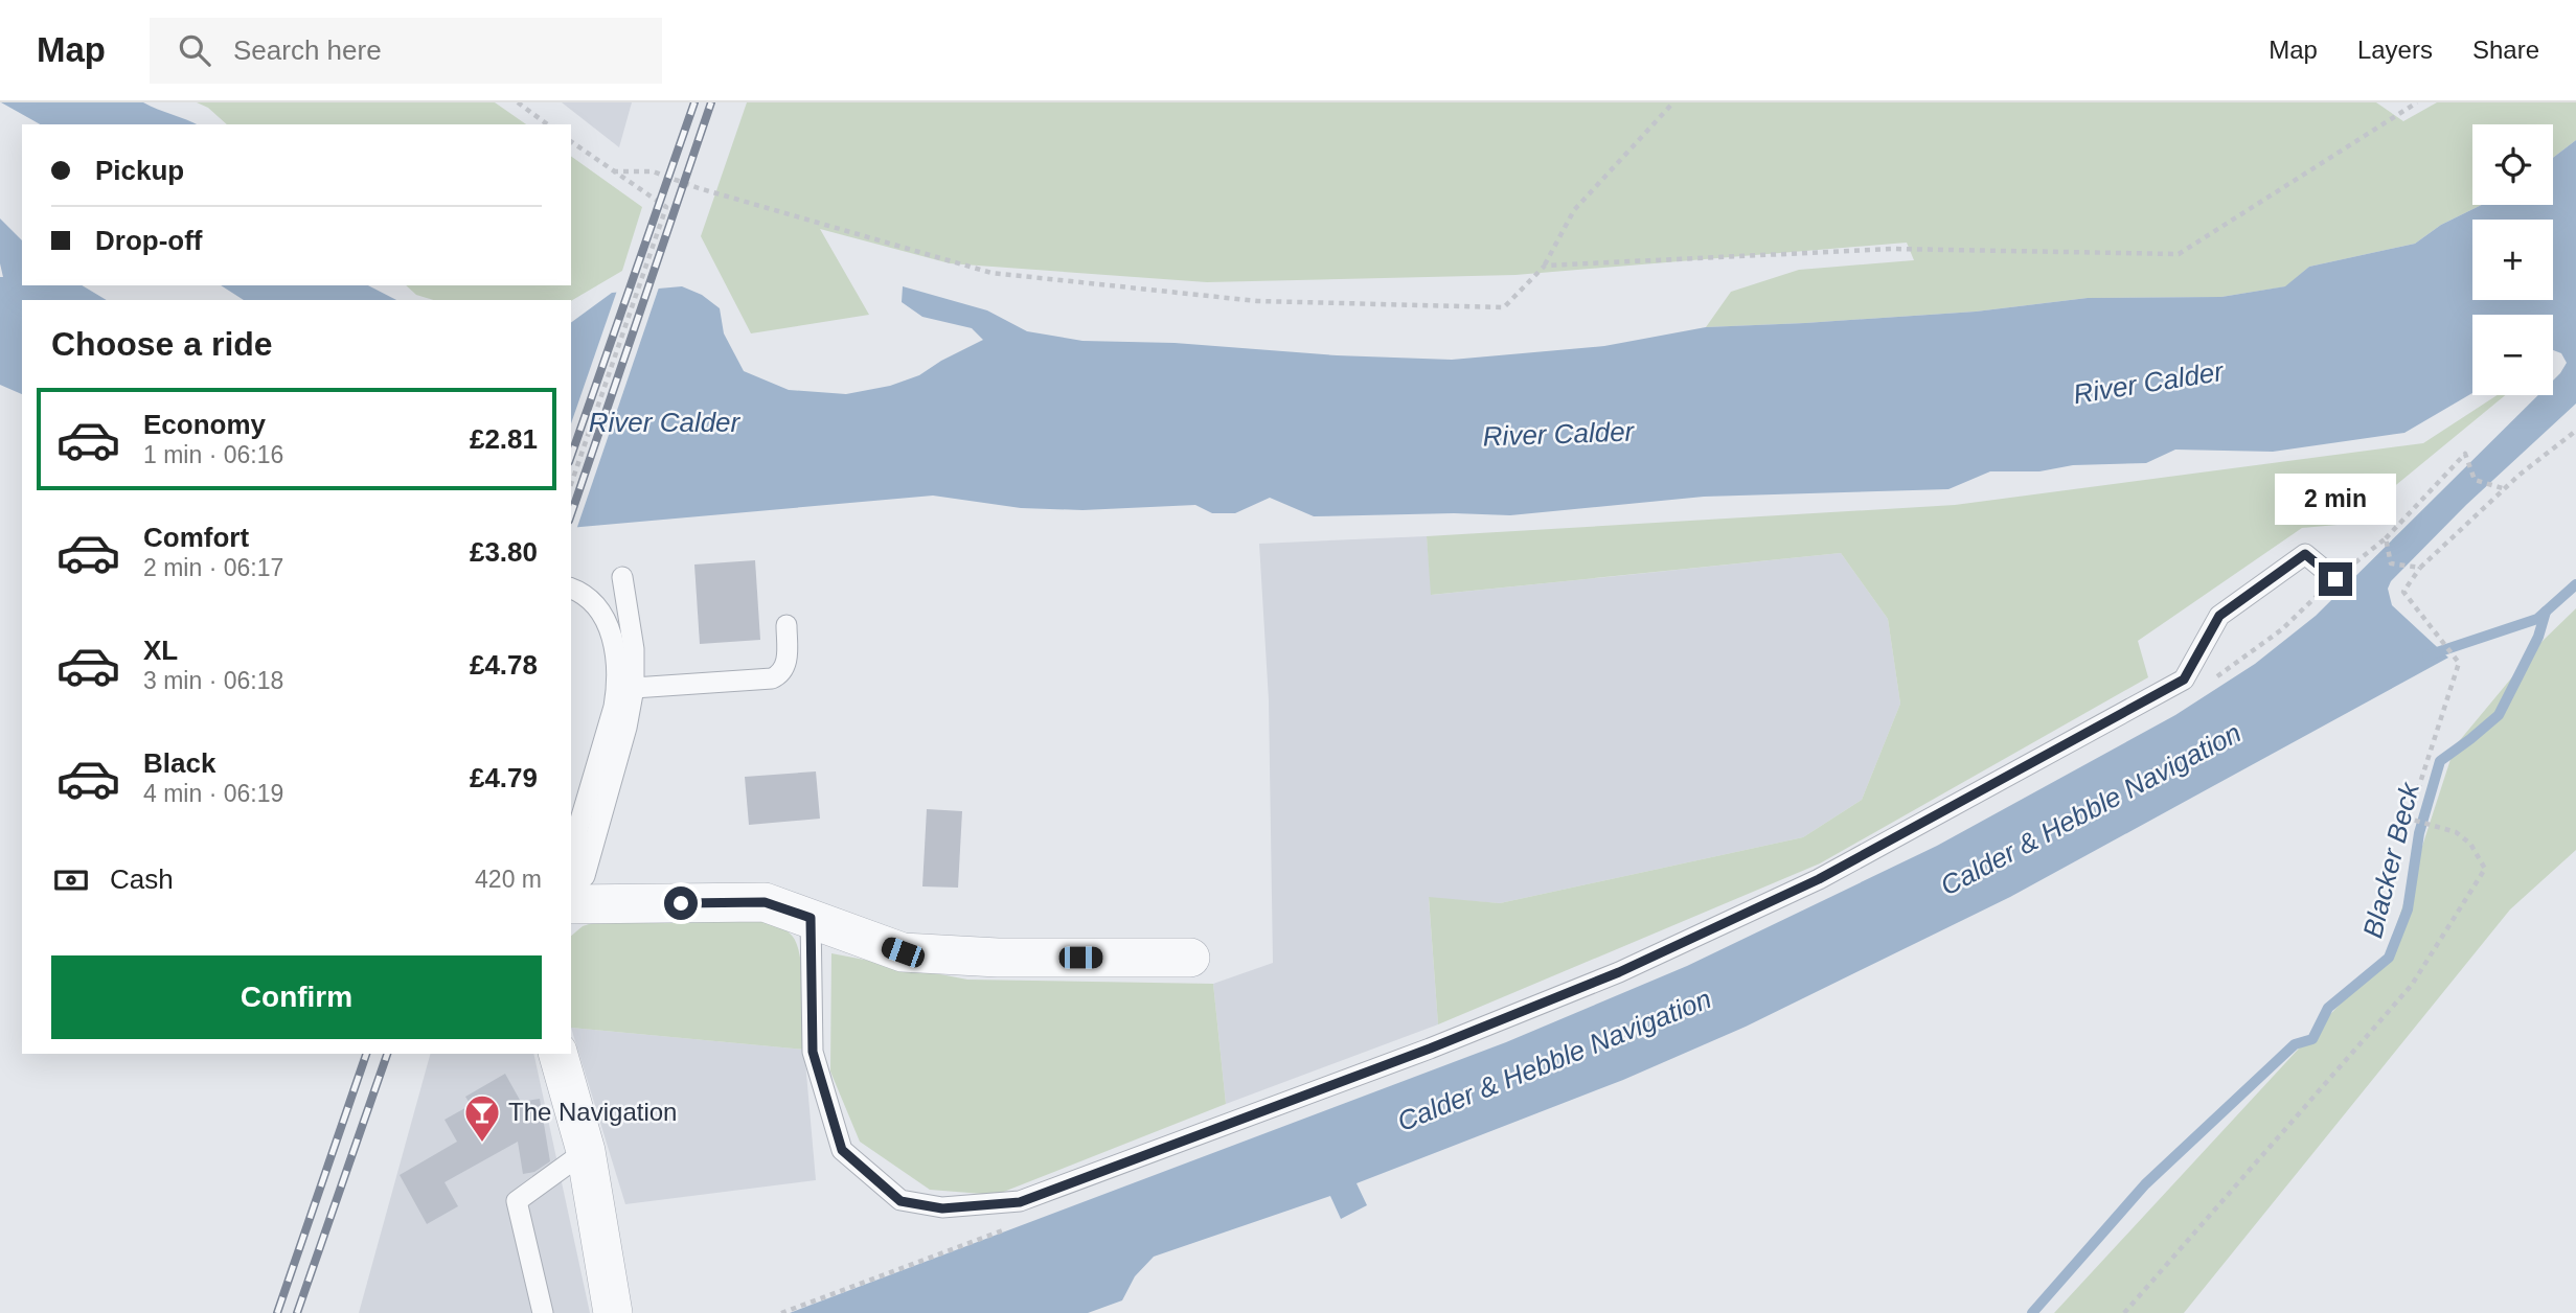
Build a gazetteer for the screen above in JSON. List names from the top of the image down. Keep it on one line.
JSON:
{"water":["River Calder","Calder & Hebble Navigation","Blacker Beck"],"places":{"bar":["The Navigation"]},"page":{"header":"Map","search":"Search here","nav":["Map","Layers","Share"],"map_buttons":["+","−"],"banner":["Pickup","Drop-off"],"heading":"Choose a ride","list":[{"name":"Economy","note":"1 min · 06:16","value":"£2.81"},{"name":"Comfort","note":"2 min · 06:17","value":"£3.80"},{"name":"XL","note":"3 min · 06:18","value":"£4.78"},{"name":"Black","note":"4 min · 06:19","value":"£4.79"}],"bubble":"2 min","pay":["Cash","420 m"],"buttons":"Confirm"}}
